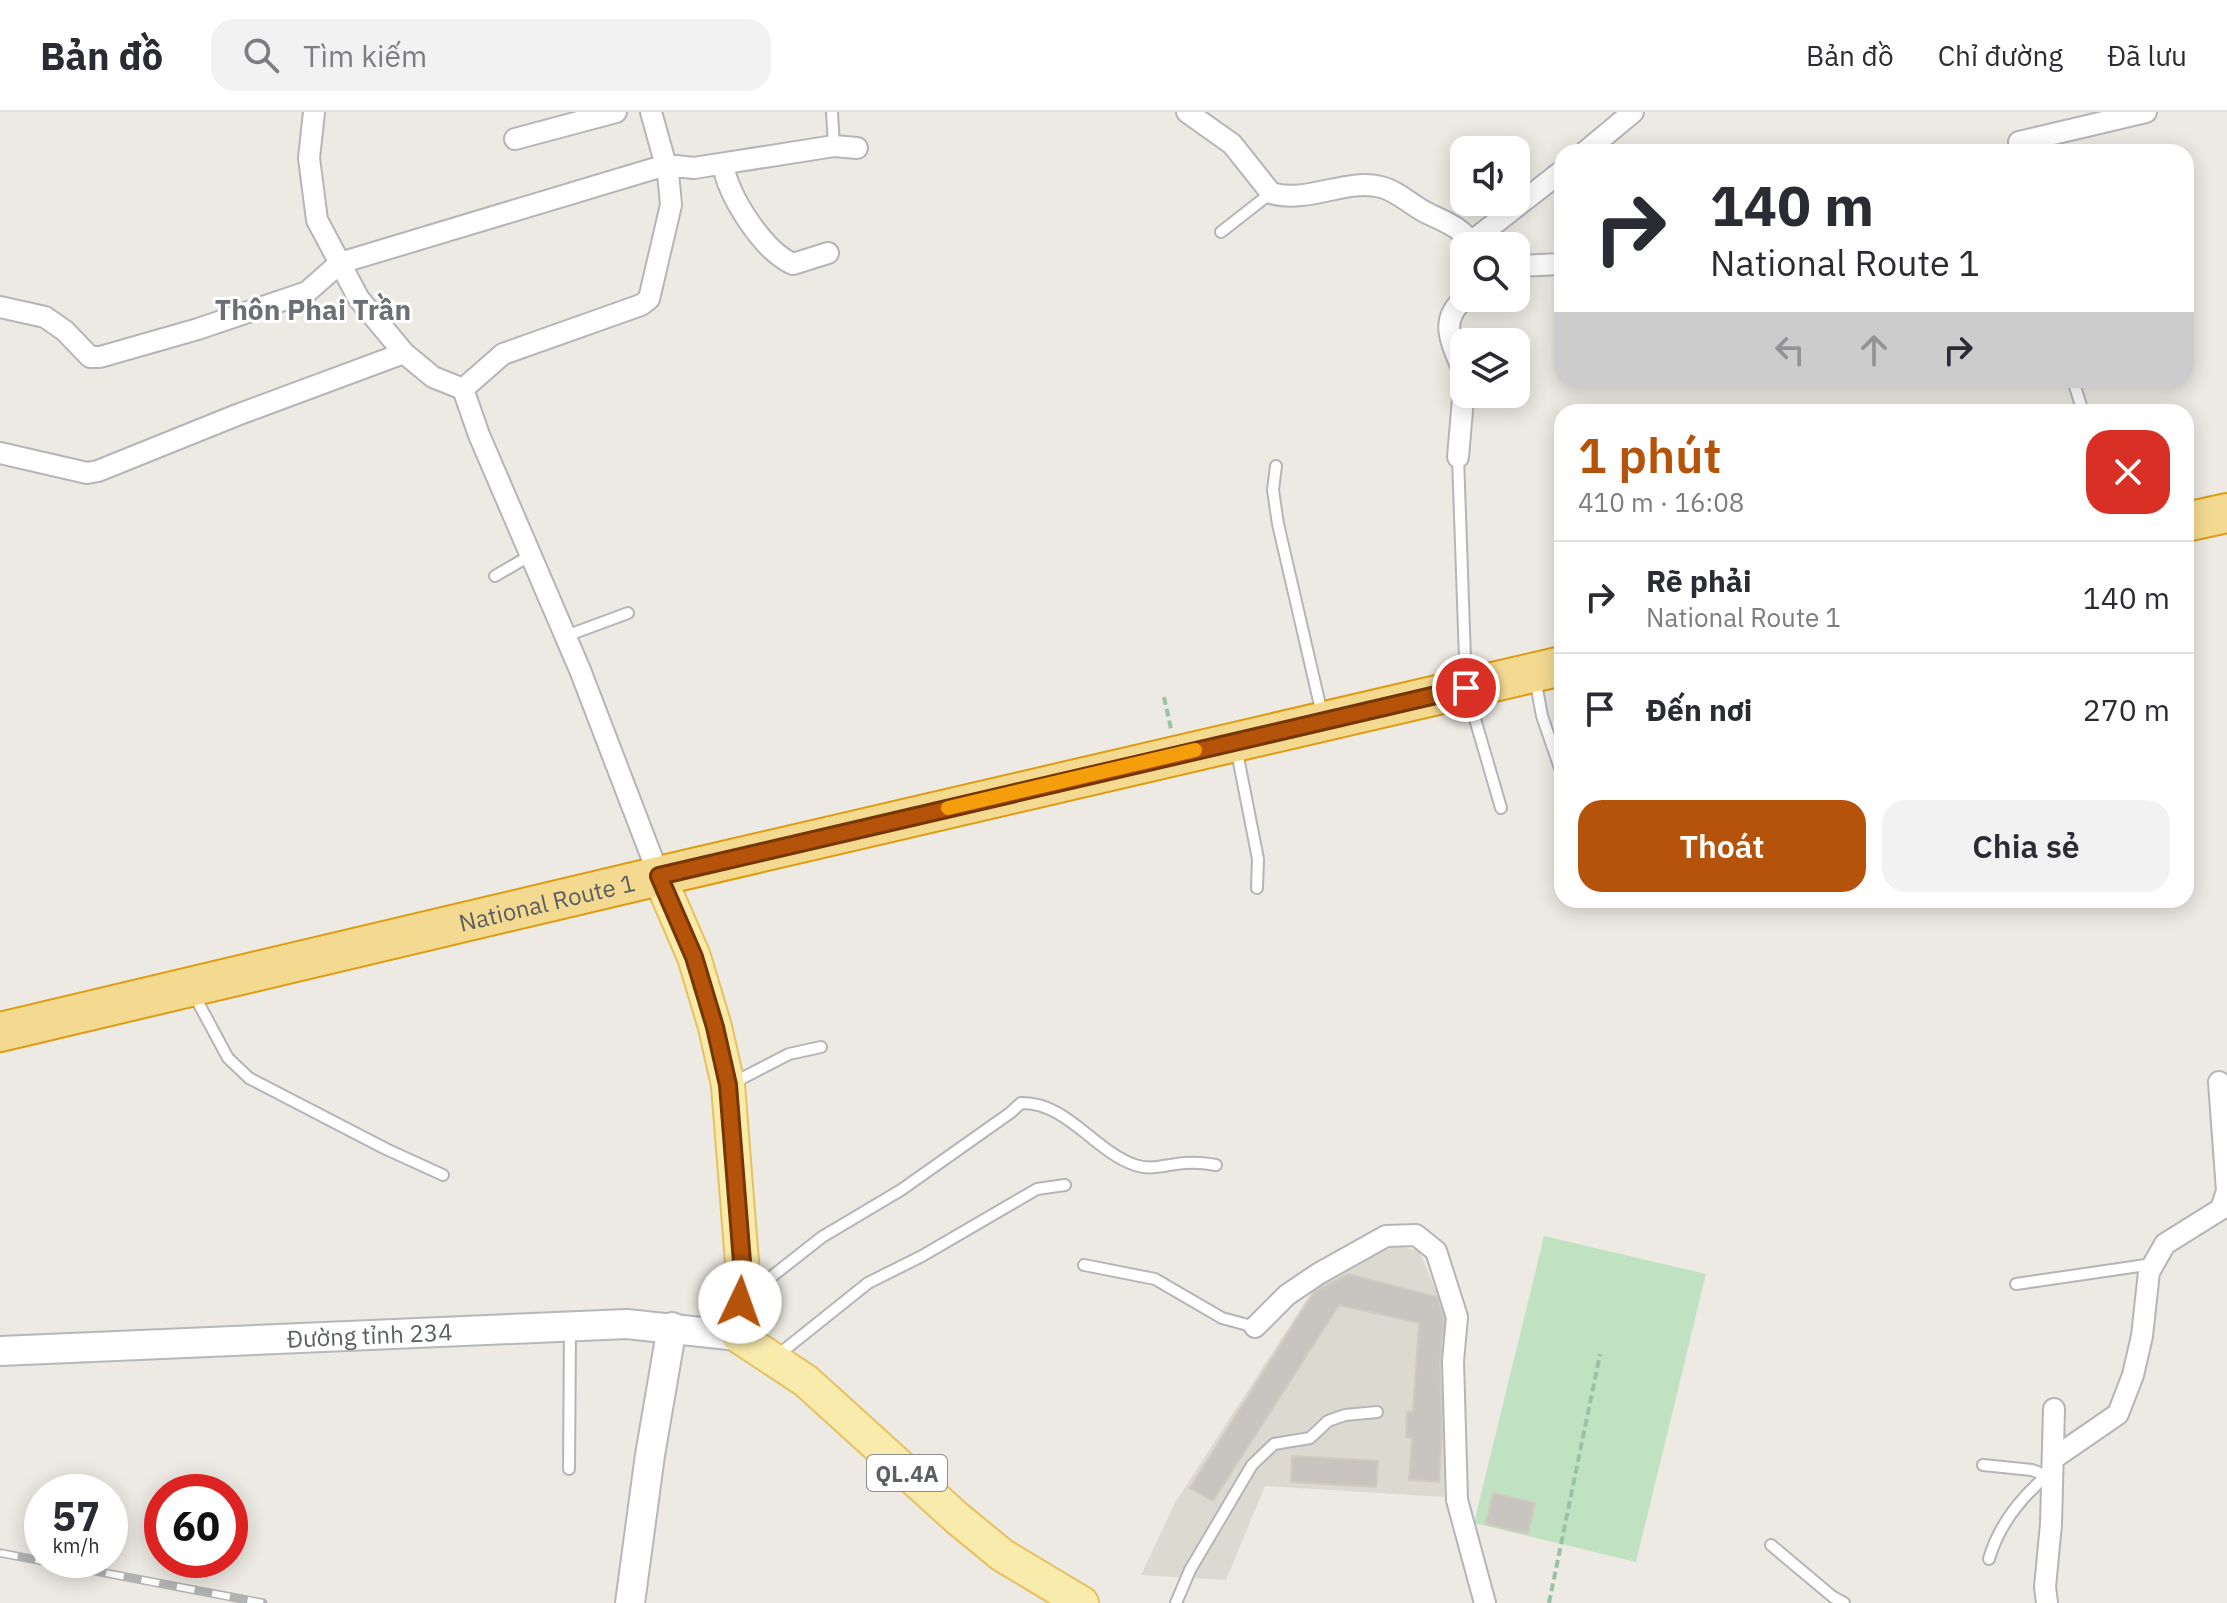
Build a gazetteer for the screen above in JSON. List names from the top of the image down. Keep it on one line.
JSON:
{"streets":{"highway":["National Route 1"],"main road":["Đường tỉnh 234","QL.4A"]},"crossings":[["Đường tỉnh 234","QL.4A"]],"districts":["Thôn Phai Trần"],"page":{"header":"Bản đồ","search":"Tìm kiếm","nav":["Bản đồ","Chỉ đường","Đã lưu"],"turn":["140 m","National Route 1"],"heading":["1 phút","410 m · 16:08"],"list":[{"name":"Rẽ phải","note":"National Route 1","value":"140 m"},{"name":"Đến nơi","value":"270 m"}],"buttons":["Thoát","Chia sẻ"],"speed":"57 km/h","limit":"60"}}
